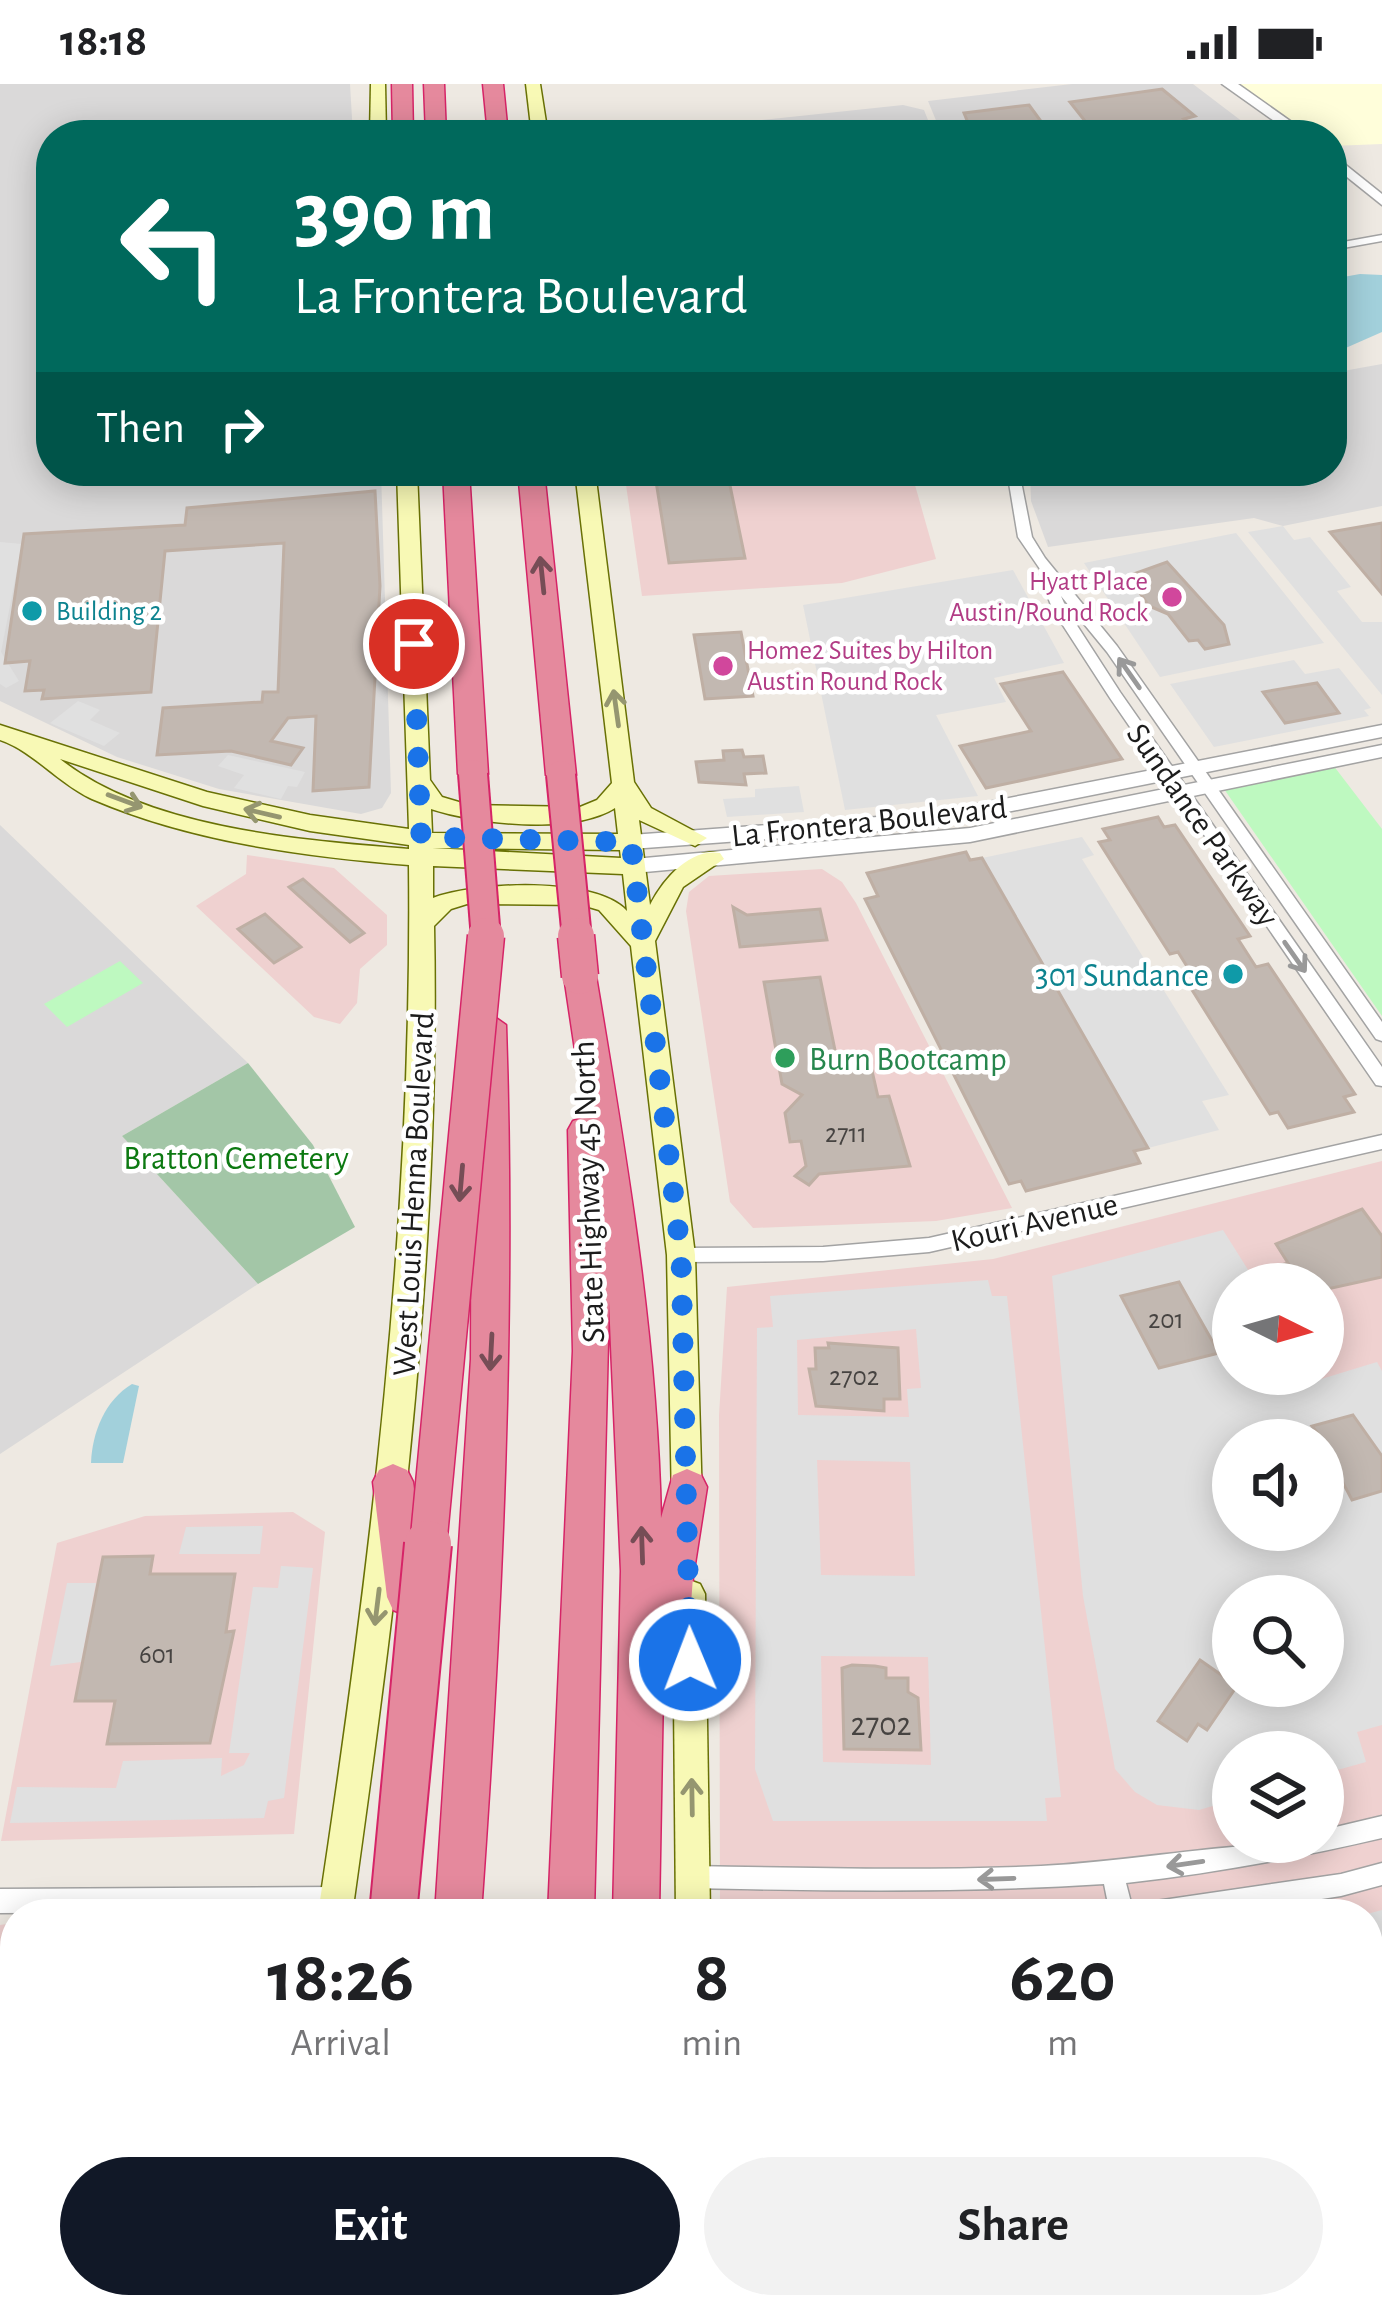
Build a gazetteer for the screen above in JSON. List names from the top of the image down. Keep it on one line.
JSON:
{"streets":{"highway":["State Highway 45 North"],"main road":["La Frontera Boulevard","West Louis Henna Boulevard"],"street":["Sundance Parkway","Kouri Avenue"]},"crossings":[["La Frontera Boulevard","Sundance Parkway"],["La Frontera Boulevard","West Louis Henna Boulevard"]],"parks":["Bratton Cemetery"],"places":["Hyatt Place Austin/Round Rock","Building 2","Home2 Suites by Hilton Austin Round Rock","301 Sundance","Burn Bootcamp"],"house_numbers":["2711","201","2702","601","2702"],"north":"right","page":{"status":"18:18","turn":["390 m","La Frontera Boulevard"],"then":"Then","eta":["18:26","Arrival","8","min","620","m"],"buttons":["Exit","Share"]}}
